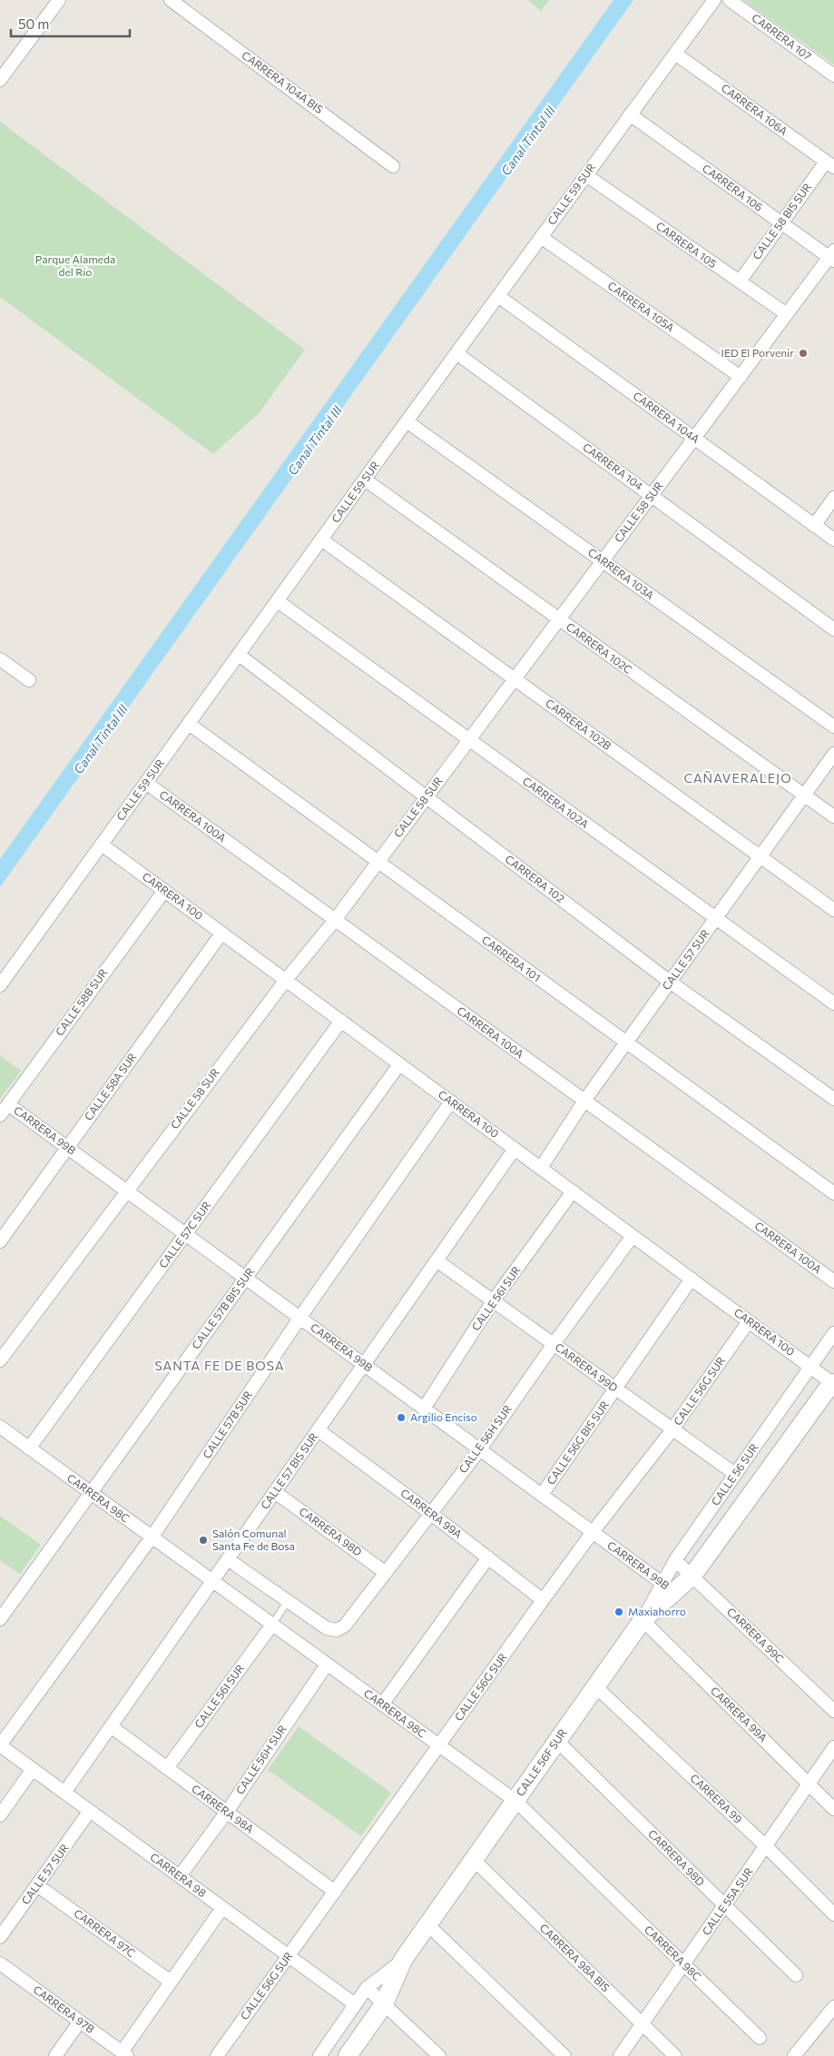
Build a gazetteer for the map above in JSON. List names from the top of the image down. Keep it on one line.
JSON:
{"streets":{"street":["CARRERA 107","CARRERA 104A BIS","CARRERA 106A","CARRERA 106","CALLE 59 SUR","CALLE 58 BIS SUR","CARRERA 105","CARRERA 105A","CARRERA 104A","CARRERA 104","CALLE 58 SUR","CARRERA 103A","CARRERA 102C","CARRERA 102B","CARRERA 102A","CARRERA 100A","CARRERA 102","CARRERA 100","CARRERA 101","CALLE 57 SUR","CALLE 58B SUR","CALLE 58A SUR","CARRERA 99B","CALLE 57C SUR","CALLE 56I SUR","CALLE 57B BIS SUR","CARRERA 99D","CALLE 56G SUR","CALLE 57B SUR","CALLE 56H SUR","CALLE 56G BIS SUR","CALLE 57 BIS SUR","CALLE 56 SUR","CARRERA 98C","CARRERA 99A","CARRERA 98D","CARRERA 99C","CALLE 56F SUR","CARRERA 99","CARRERA 98A","CARRERA 98","CALLE 55A SUR","CARRERA 97C","CARRERA 98A BIS","CARRERA 97B"]},"crossings":[["CARRERA 106A","CALLE 59 SUR"],["CARRERA 106A","CALLE 58 BIS SUR"],["CARRERA 106","CALLE 59 SUR"],["CARRERA 106","CALLE 58 BIS SUR"],["CARRERA 106","CALLE 58 SUR"],["CALLE 59 SUR","CARRERA 105"],["CALLE 59 SUR","CARRERA 105A"],["CALLE 59 SUR","CARRERA 104A"],["CALLE 59 SUR","CARRERA 104"],["CALLE 59 SUR","CARRERA 103A"],["CALLE 59 SUR","CARRERA 102C"],["CALLE 59 SUR","CARRERA 102B"],["CALLE 59 SUR","CARRERA 102A"],["CALLE 59 SUR","CARRERA 100A"],["CALLE 59 SUR","CARRERA 102"],["CALLE 59 SUR","CARRERA 100"],["CALLE 59 SUR","CARRERA 101"],["CALLE 58 BIS SUR","CARRERA 105"],["CARRERA 105","CALLE 58 SUR"],["CARRERA 105A","CALLE 58 SUR"],["CARRERA 104A","CALLE 58 SUR"],["CARRERA 104","CALLE 58 SUR"],["CALLE 58 SUR","CARRERA 103A"],["CALLE 58 SUR","CARRERA 102C"],["CALLE 58 SUR","CARRERA 102B"],["CALLE 58 SUR","CARRERA 102A"],["CALLE 58 SUR","CARRERA 100A"],["CALLE 58 SUR","CARRERA 102"],["CALLE 58 SUR","CARRERA 100"],["CALLE 58 SUR","CARRERA 101"],["CALLE 58 SUR","CARRERA 99B"],["CARRERA 102C","CALLE 57 SUR"],["CARRERA 102B","CALLE 57 SUR"],["CARRERA 102A","CALLE 57 SUR"],["CARRERA 100A","CALLE 57 SUR"],["CARRERA 102","CALLE 57 SUR"],["CARRERA 100","CALLE 57 SUR"],["CARRERA 100","CALLE 58B SUR"],["CARRERA 100","CALLE 58A SUR"],["CARRERA 100","CALLE 57C SUR"],["CARRERA 100","CALLE 56I SUR"],["CARRERA 100","CALLE 57B BIS SUR"],["CARRERA 100","CALLE 56G SUR"],["CARRERA 100","CALLE 57B SUR"],["CARRERA 100","CALLE 56H SUR"],["CARRERA 100","CALLE 56G BIS SUR"],["CARRERA 100","CALLE 57 BIS SUR"],["CARRERA 100","CALLE 56 SUR"],["CARRERA 101","CALLE 57 SUR"],["CALLE 57 SUR","CARRERA 98"],["CALLE 57 SUR","CARRERA 97C"],["CALLE 58B SUR","CARRERA 99B"],["CALLE 58A SUR","CARRERA 99B"],["CARRERA 99B","CALLE 57C SUR"],["CARRERA 99B","CALLE 56I SUR"],["CARRERA 99B","CALLE 57B BIS SUR"],["CARRERA 99B","CALLE 56G SUR"],["CARRERA 99B","CALLE 57B SUR"],["CARRERA 99B","CALLE 56H SUR"],["CARRERA 99B","CALLE 56G BIS SUR"],["CARRERA 99B","CALLE 57 BIS SUR"],["CARRERA 99B","CALLE 56 SUR"],["CARRERA 99B","CALLE 56F SUR"],["CALLE 57C SUR","CARRERA 98C"],["CALLE 56I SUR","CARRERA 99D"],["CALLE 56I SUR","CARRERA 98C"],["CALLE 56I SUR","CARRERA 98A"],["CALLE 57B BIS SUR","CARRERA 98C"],["CARRERA 99D","CALLE 56G SUR"],["CARRERA 99D","CALLE 56H SUR"],["CARRERA 99D","CALLE 56G BIS SUR"],["CARRERA 99D","CALLE 57 BIS SUR"],["CARRERA 99D","CALLE 56 SUR"],["CALLE 56G SUR","CARRERA 98C"],["CALLE 56G SUR","CARRERA 99A"],["CALLE 56G SUR","CARRERA 98A"],["CALLE 56G SUR","CARRERA 98"],["CALLE 57B SUR","CARRERA 98C"],["CALLE 57B SUR","CARRERA 98"],["CALLE 56H SUR","CARRERA 98C"],["CALLE 56H SUR","CARRERA 99A"],["CALLE 56H SUR","CARRERA 98D"],["CALLE 56H SUR","CARRERA 98A"],["CALLE 56H SUR","CARRERA 98"],["CALLE 57 BIS SUR","CARRERA 98C"],["CALLE 57 BIS SUR","CARRERA 99A"],["CALLE 57 BIS SUR","CARRERA 98D"],["CALLE 57 BIS SUR","CARRERA 98A"],["CALLE 57 BIS SUR","CARRERA 98"],["CALLE 56 SUR","CARRERA 99C"],["CALLE 56 SUR","CALLE 56F SUR"],["CARRERA 98C","CALLE 56F SUR"],["CARRERA 98C","CALLE 55A SUR"],["CARRERA 99A","CALLE 56F SUR"],["CARRERA 99A","CALLE 55A SUR"],["CARRERA 98D","CALLE 56F SUR"],["CARRERA 98D","CALLE 55A SUR"],["CARRERA 99C","CALLE 56F SUR"],["CALLE 56F SUR","CARRERA 99"],["CALLE 56F SUR","CARRERA 98"],["CALLE 56F SUR","CARRERA 98A BIS"],["CARRERA 99","CALLE 55A SUR"],["CALLE 55A SUR","CARRERA 98A BIS"]],"districts":["CAÑAVERALEJO","SANTA FE DE BOSA"],"water":["Canal Tintal III"],"parks":["Parque Alameda del Río"],"places":["IED El Porvenir","Argilio Enciso","Salón Comunal Santa Fe de Bosa","Maxiahorro"],"scale_bar":"50 m"}
